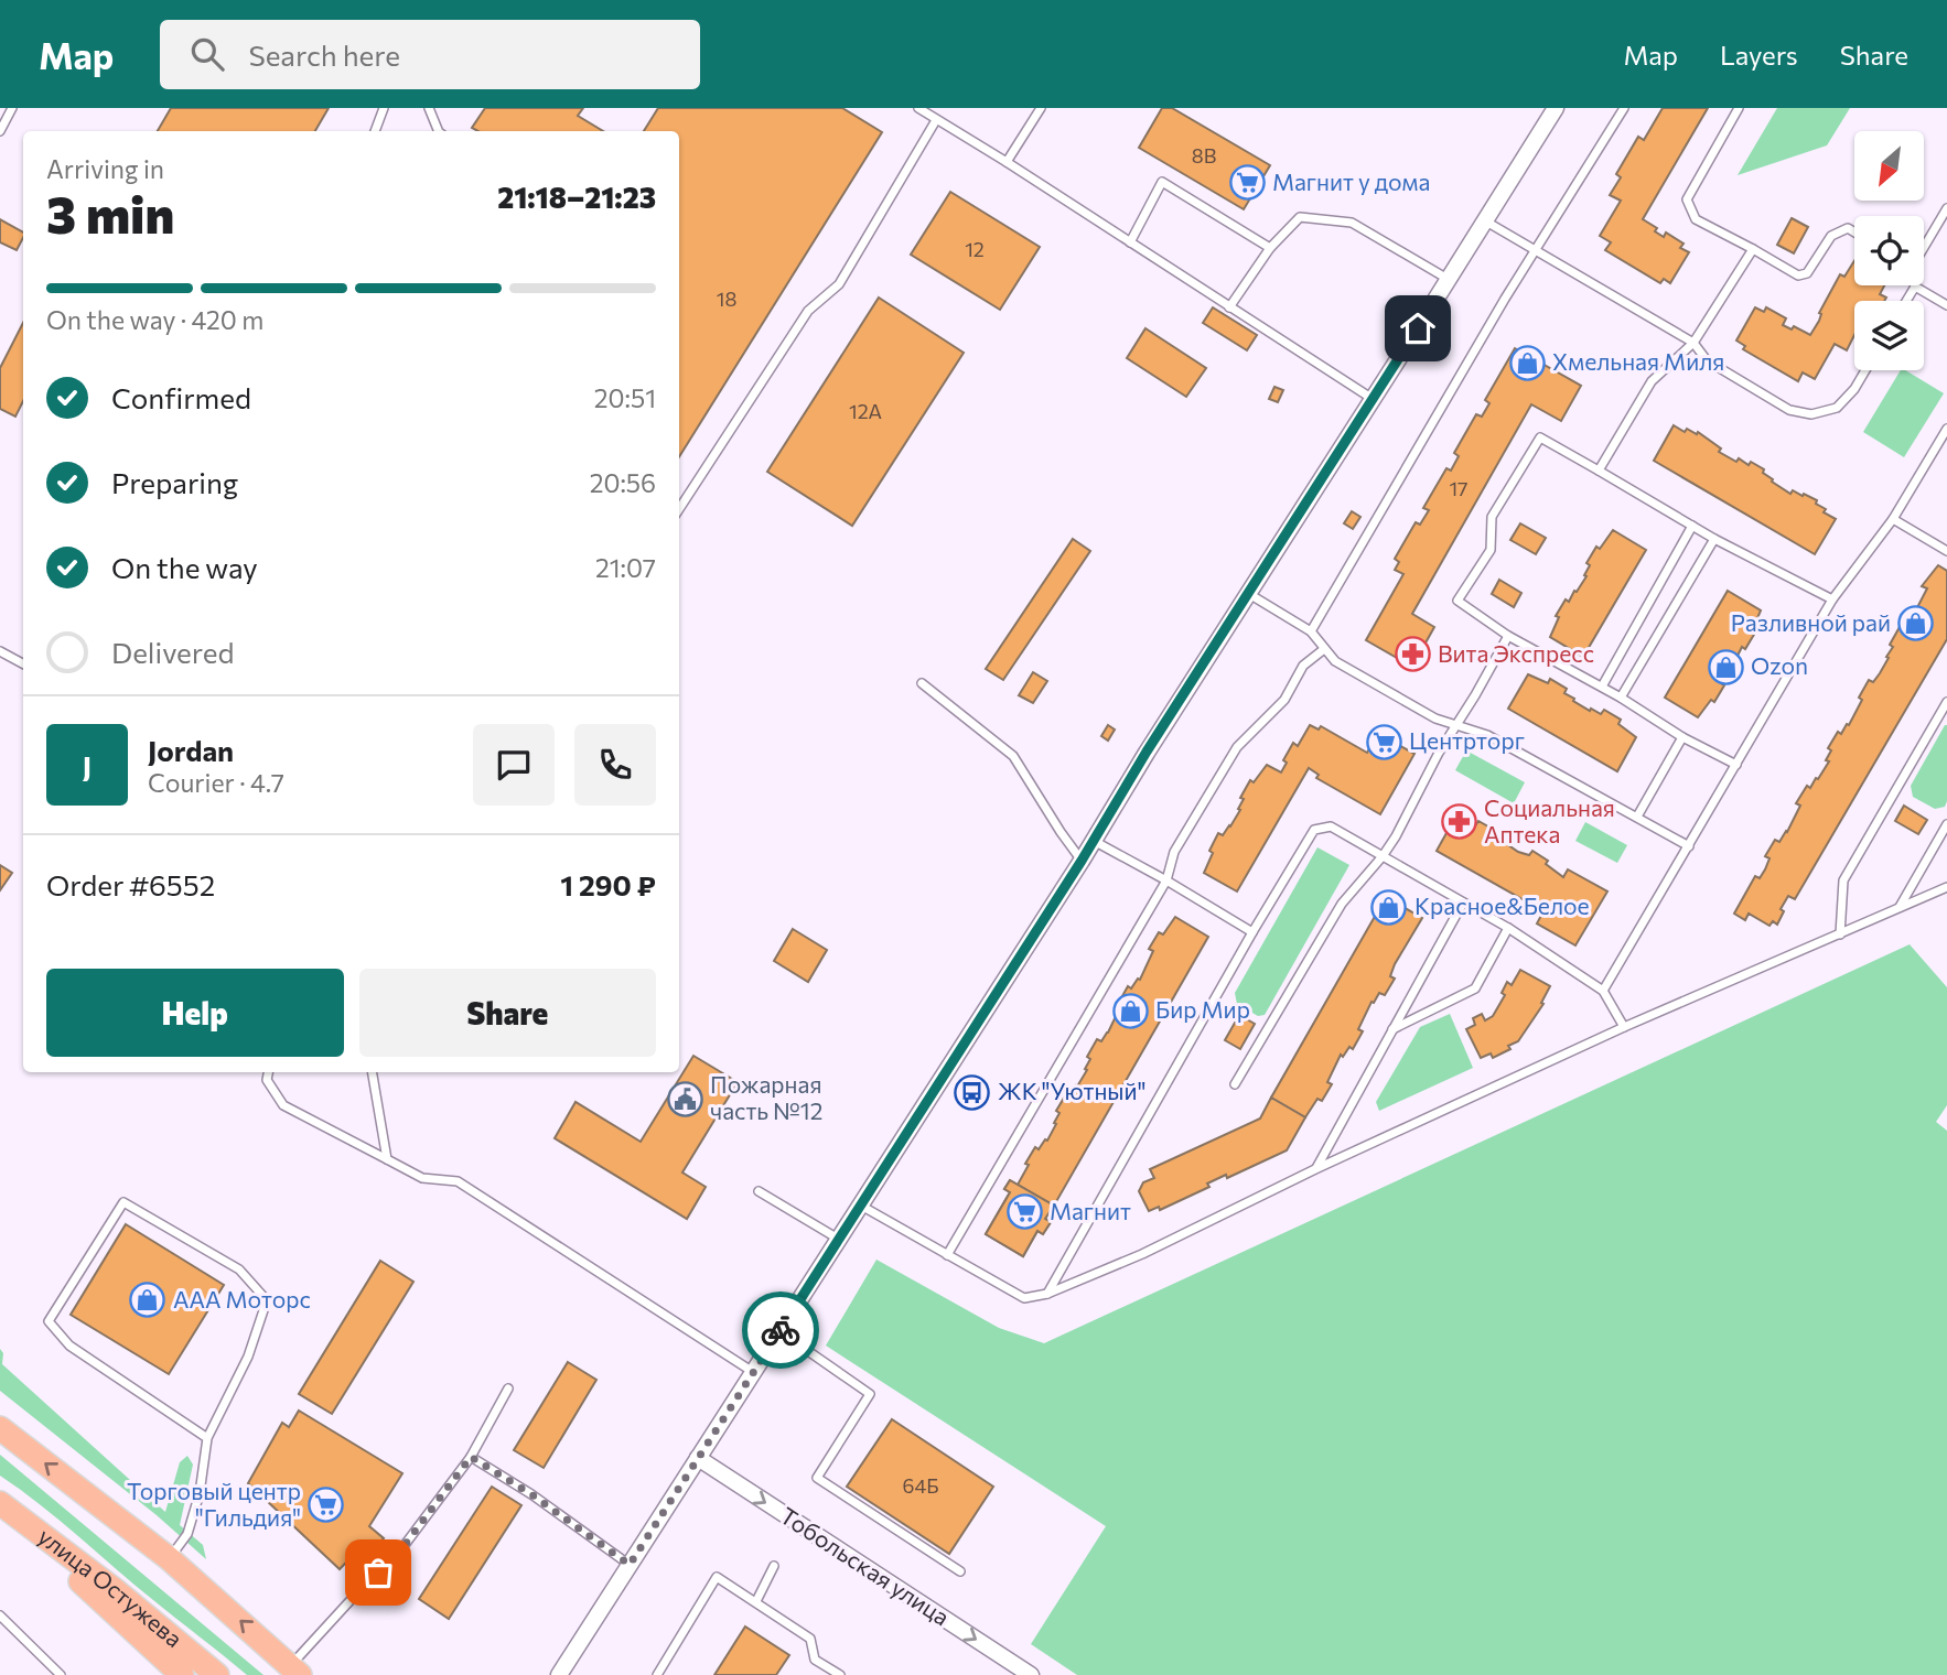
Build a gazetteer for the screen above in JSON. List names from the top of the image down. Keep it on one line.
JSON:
{"streets":{"main road":["улица Остужева"],"street":["Тобольская улица"]},"one_way":["Тобольская улица"],"places":{"supermarket":["Магнит у дома","Центрторг","Магнит","Торговый центр \"Гильдия\""],"shop":["Хмельная Миля","Разливной рай","Ozon","Красное&Белое","Бир Мир","ААА Моторс"],"pharmacy":["Вита Экспресс","Социальная Аптека"],"bus stop":["ЖК \"Уютный\""],"public building":["Пожарная часть №12"]},"house_numbers":["8В","12","18","12А","17","64Б"],"north":"bottom left","page":{"header":"Map","search":"Search here","nav":["Map","Layers","Share"],"heading":["3 min","Arriving in","21:18–21:23"],"panel":["Jordan","Courier · 4.7","Order #6552","1 290 ₽"],"bar":"On the way · 420 m","list":[["Confirmed","20:51"],["Preparing","20:56"],["On the way","21:07"],"Delivered"],"round":"J","buttons":["Help","Share"]}}
